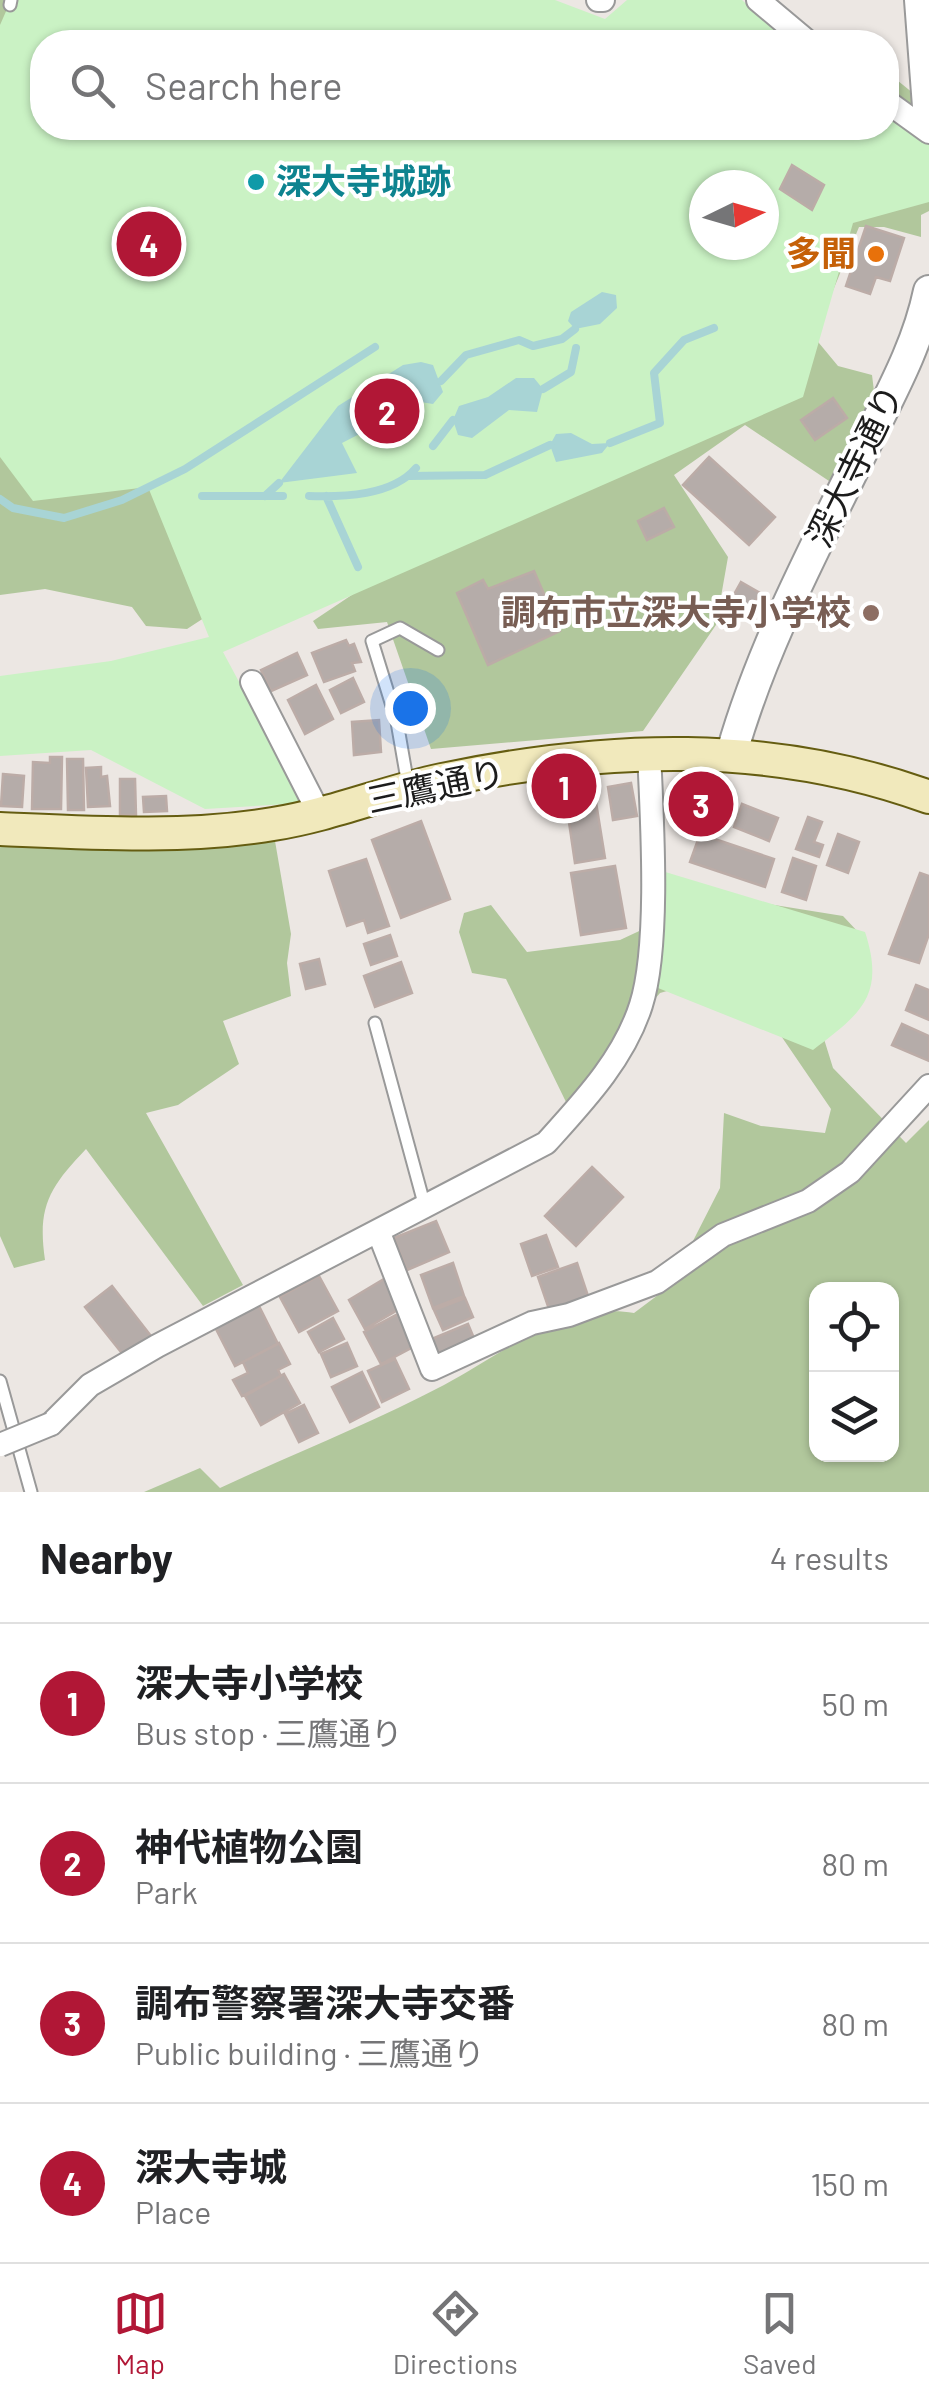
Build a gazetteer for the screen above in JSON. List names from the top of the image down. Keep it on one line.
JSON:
{"streets":{"main road":["三鷹通り"],"street":["深大寺通り"]},"crossings":[["深大寺通り","三鷹通り"]],"places":["深大寺城跡","多聞","調布市立深大寺小学校"],"north":"right","page":{"search":"Search here","pins":["4","2","1","3"],"heading":["Nearby","4 results"],"list":[{"mark":"1","name":"深大寺小学校","note":"Bus stop · 三鷹通り","value":"50 m"},{"mark":"2","name":"神代植物公園","note":"Park","value":"80 m"},{"mark":"3","name":"調布警察署深大寺交番","note":"Public building · 三鷹通り","value":"80 m"},{"mark":"4","name":"深大寺城","note":"Place","value":"150 m"}],"nav":["Map","Directions","Saved"]}}
